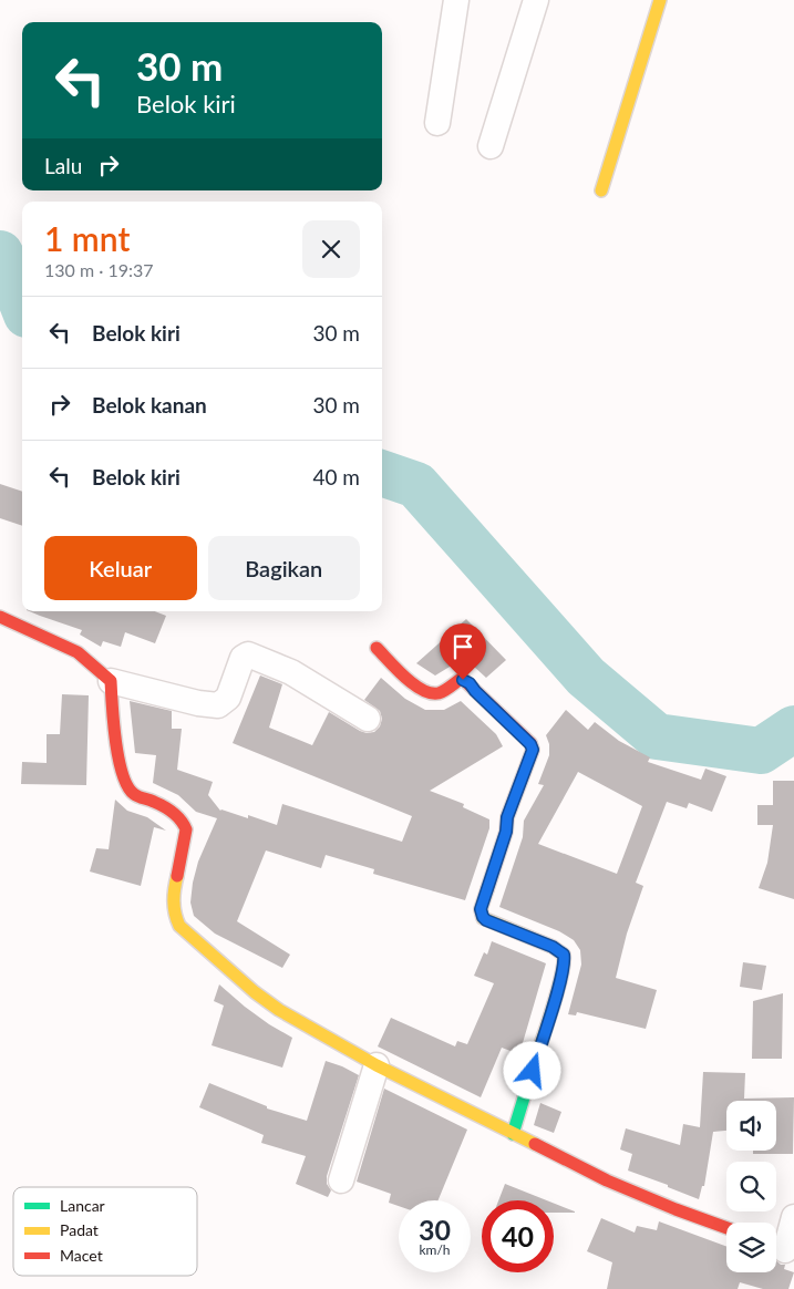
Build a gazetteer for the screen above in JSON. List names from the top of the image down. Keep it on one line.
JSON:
{"legend":["Lancar","Padat","Macet"],"page":{"turn":["30 m","Belok kiri"],"then":"Lalu","heading":["1 mnt","130 m · 19:37"],"list":[{"name":"Belok kiri","value":"30 m"},{"name":"Belok kanan","value":"30 m"},{"name":"Belok kiri","value":"40 m"}],"buttons":["Keluar","Bagikan"],"speed":"30 km/h","limit":"40"}}
